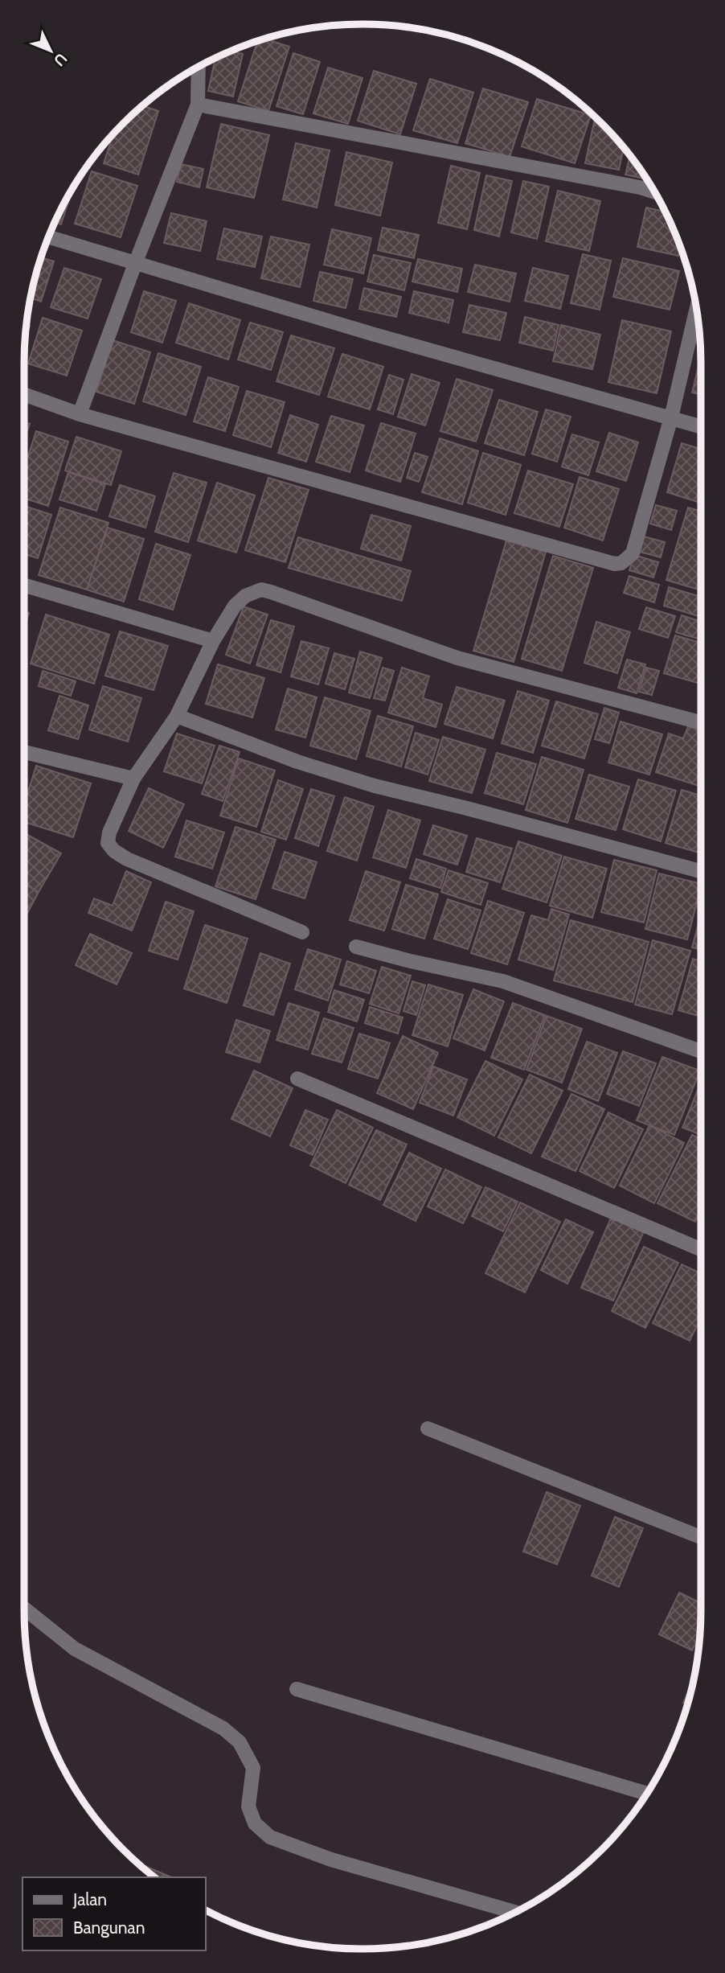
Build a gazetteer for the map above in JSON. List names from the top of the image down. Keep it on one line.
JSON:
{"legend":["Jalan","Bangunan"],"north":"bottom right"}
